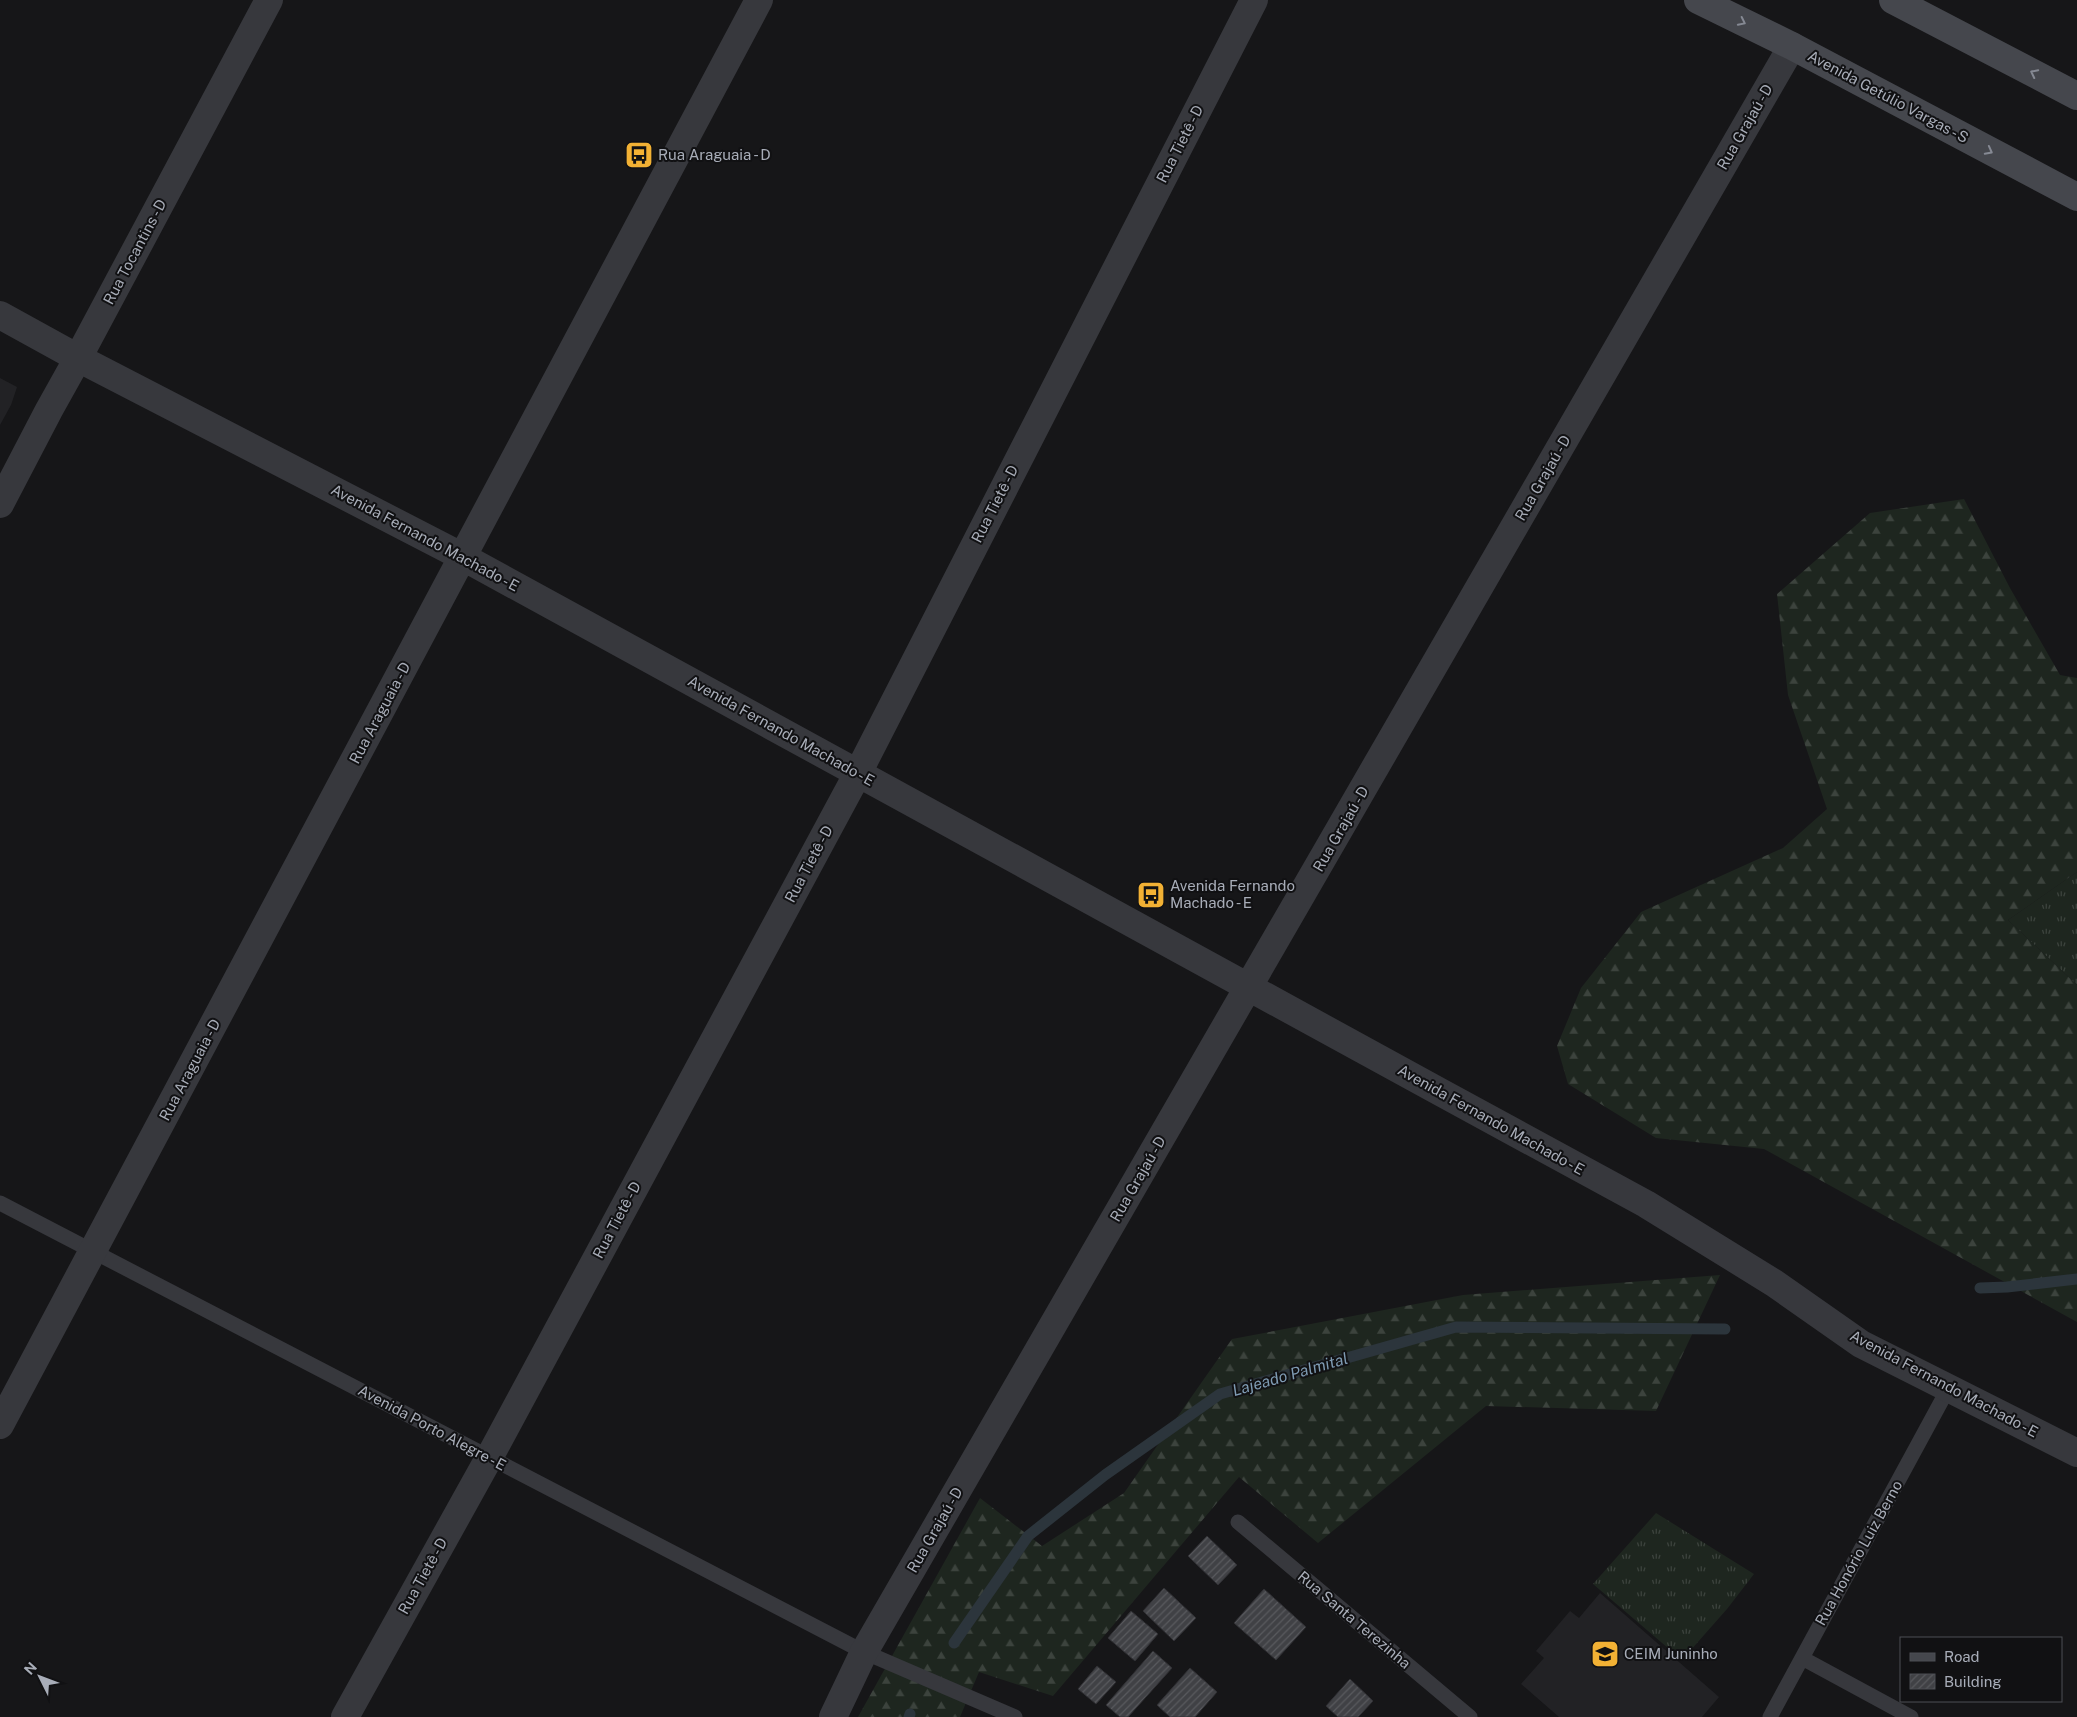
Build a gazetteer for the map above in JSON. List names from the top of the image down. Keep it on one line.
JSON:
{"streets":{"street":["Avenida Getúlio Vargas - S","Rua Grajaú - D","Rua Tietê - D","Rua Tocantins - D","Avenida Fernando Machado - E","Rua Araguaia - D"],"lane":["Avenida Porto Alegre - E","Rua Honório Luiz Berno","Rua Santa Terezinha"]},"crossings":[["Avenida Getúlio Vargas - S","Rua Grajaú - D"],["Rua Grajaú - D","Avenida Fernando Machado - E"],["Rua Grajaú - D","Avenida Porto Alegre - E"],["Rua Tietê - D","Avenida Fernando Machado - E"],["Rua Tietê - D","Avenida Porto Alegre - E"],["Rua Tocantins - D","Avenida Fernando Machado - E"],["Avenida Fernando Machado - E","Rua Araguaia - D"],["Avenida Fernando Machado - E","Rua Honório Luiz Berno"],["Rua Araguaia - D","Avenida Porto Alegre - E"]],"water":["Lajeado Palmital"],"places":{"bus stop":["Rua Araguaia - D","Avenida Fernando Machado - E"],"school or university":["CEIM Juninho"]},"legend":["Road","Building"],"north":"top left"}
